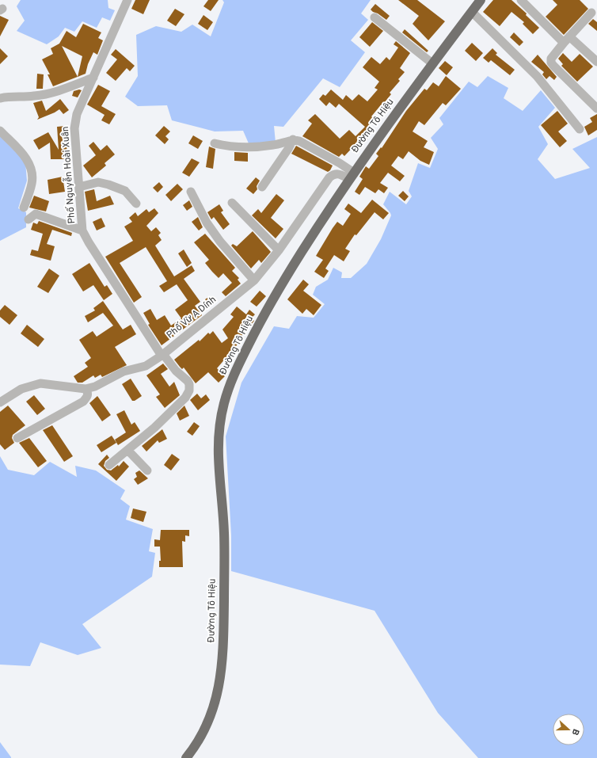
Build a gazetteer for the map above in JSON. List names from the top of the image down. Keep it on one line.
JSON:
{"streets":{"highway":["Đường Tô Hiệu"],"street":["Phố Nguyễn Hoài Xuân","Phố Vừ A Dính"]},"crossings":[["Đường Tô Hiệu","Phố Vừ A Dính"],["Phố Nguyễn Hoài Xuân","Phố Vừ A Dính"]],"north":"right"}
